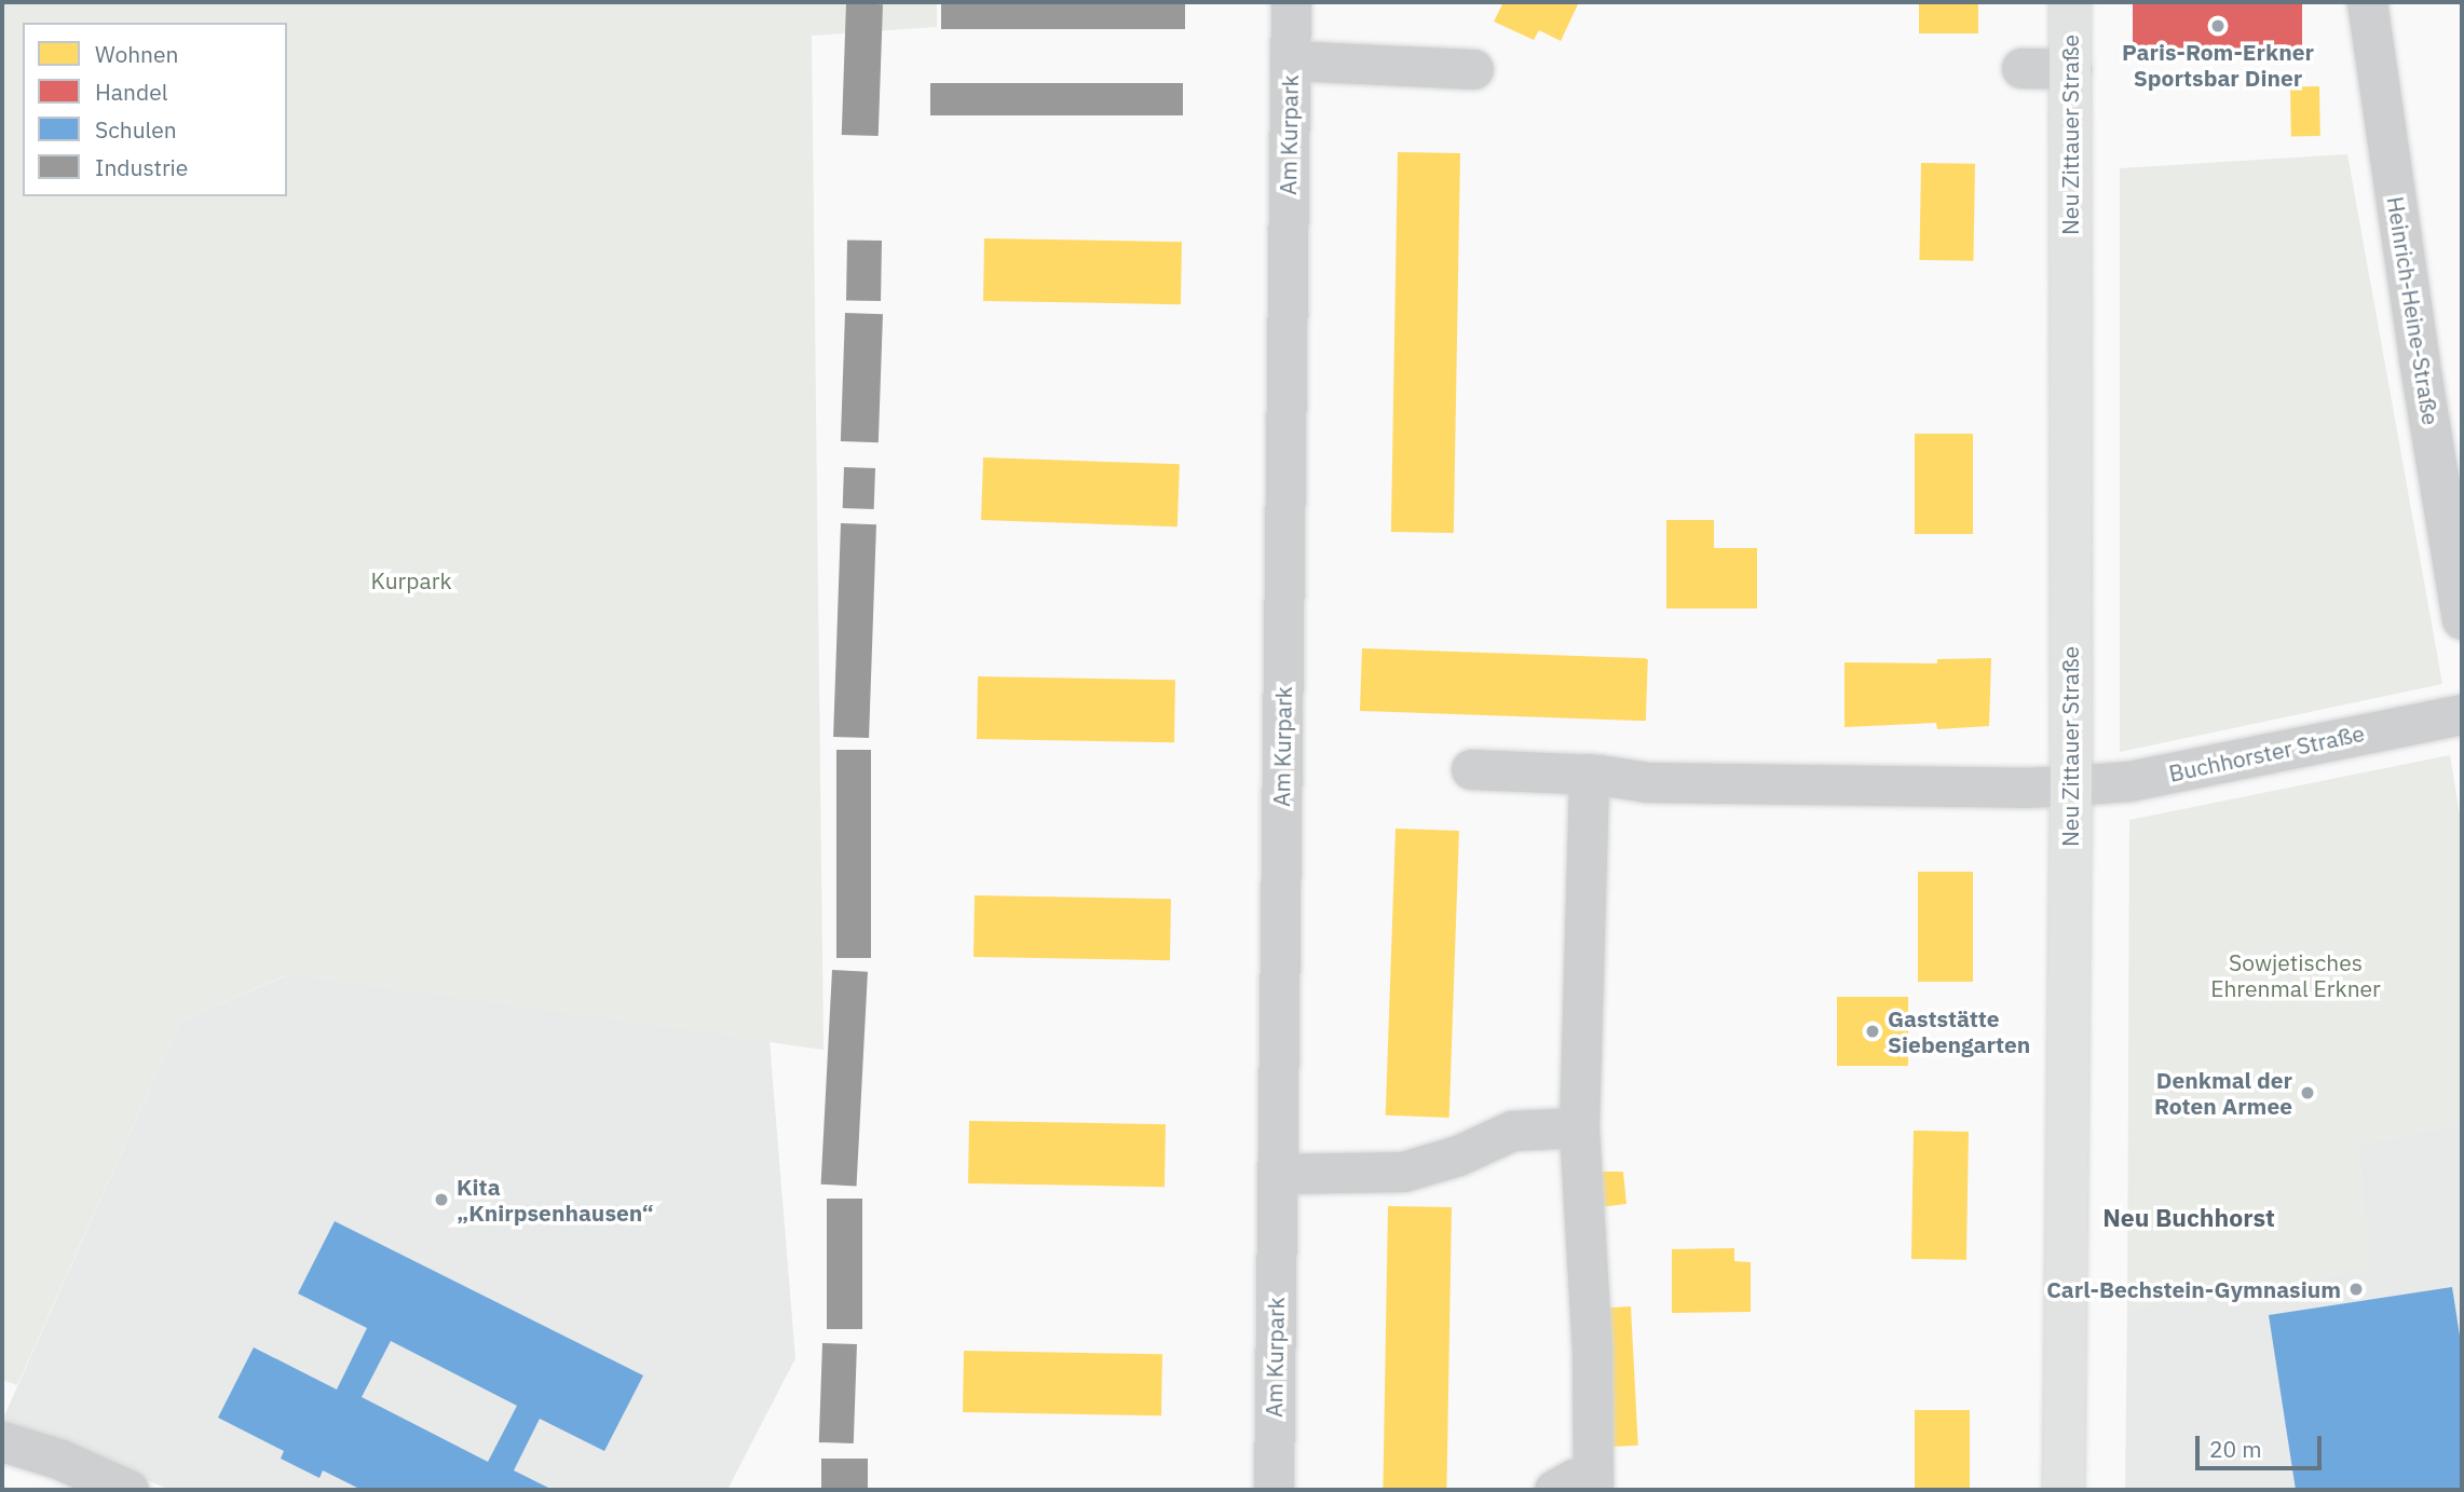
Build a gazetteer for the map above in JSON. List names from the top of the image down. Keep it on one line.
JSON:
{"streets":{"main road":["Neu Zittauer Straße"],"street":["Am Kurpark","Heinrich-Heine-Straße","Buchhorster Straße"]},"crossings":[["Neu Zittauer Straße","Buchhorster Straße"]],"districts":["Neu Buchhorst"],"parks":["Kurpark","Sowjetisches Ehrenmal Erkner"],"places":["Paris-Rom-Erkner Sportsbar Diner","Gaststätte Siebengarten","Denkmal der Roten Armee","Kita „Knirpsenhausen“","Carl-Bechstein-Gymnasium"],"legend":["Wohnen","Handel","Schulen","Industrie"],"scale_bar":"20 m"}
